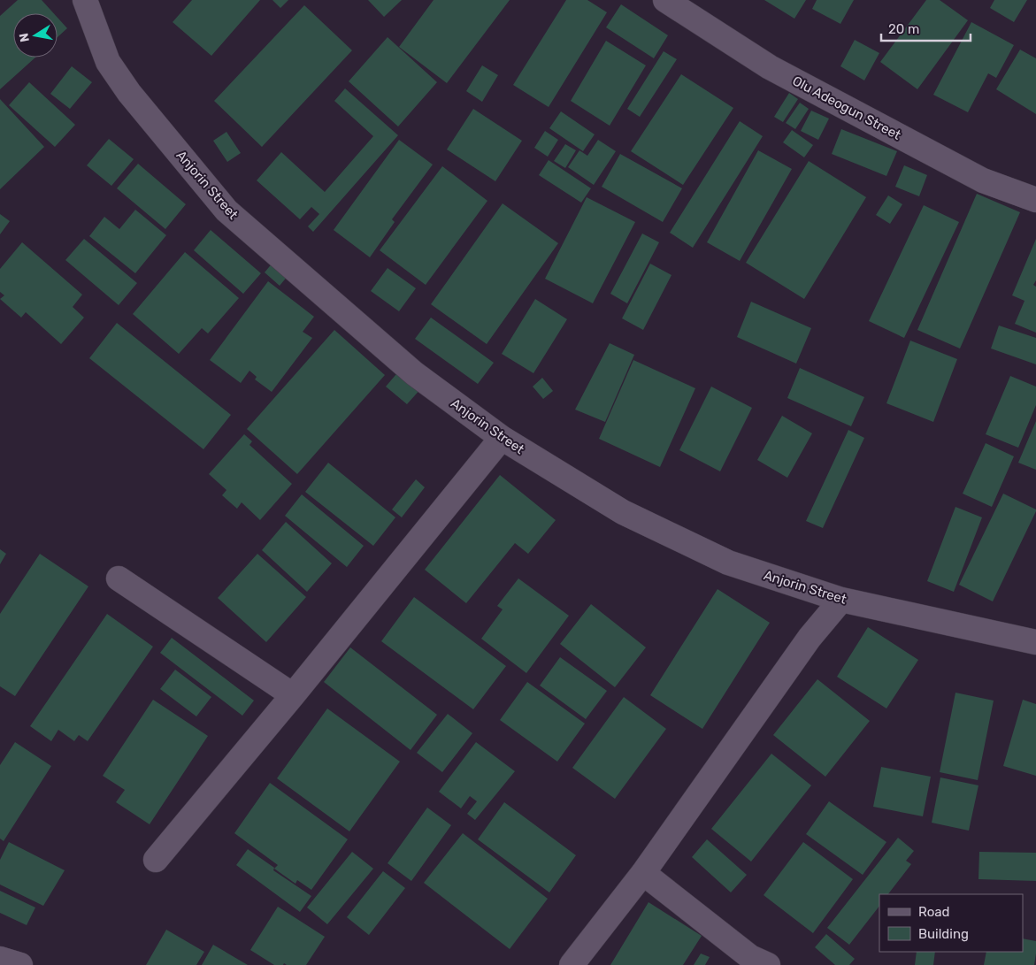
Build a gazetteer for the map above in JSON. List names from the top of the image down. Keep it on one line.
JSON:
{"streets":{"street":["Olu Adeogun Street","Anjorin Street"]},"legend":["Road","Building"],"scale_bar":"20 m","north":"left"}
